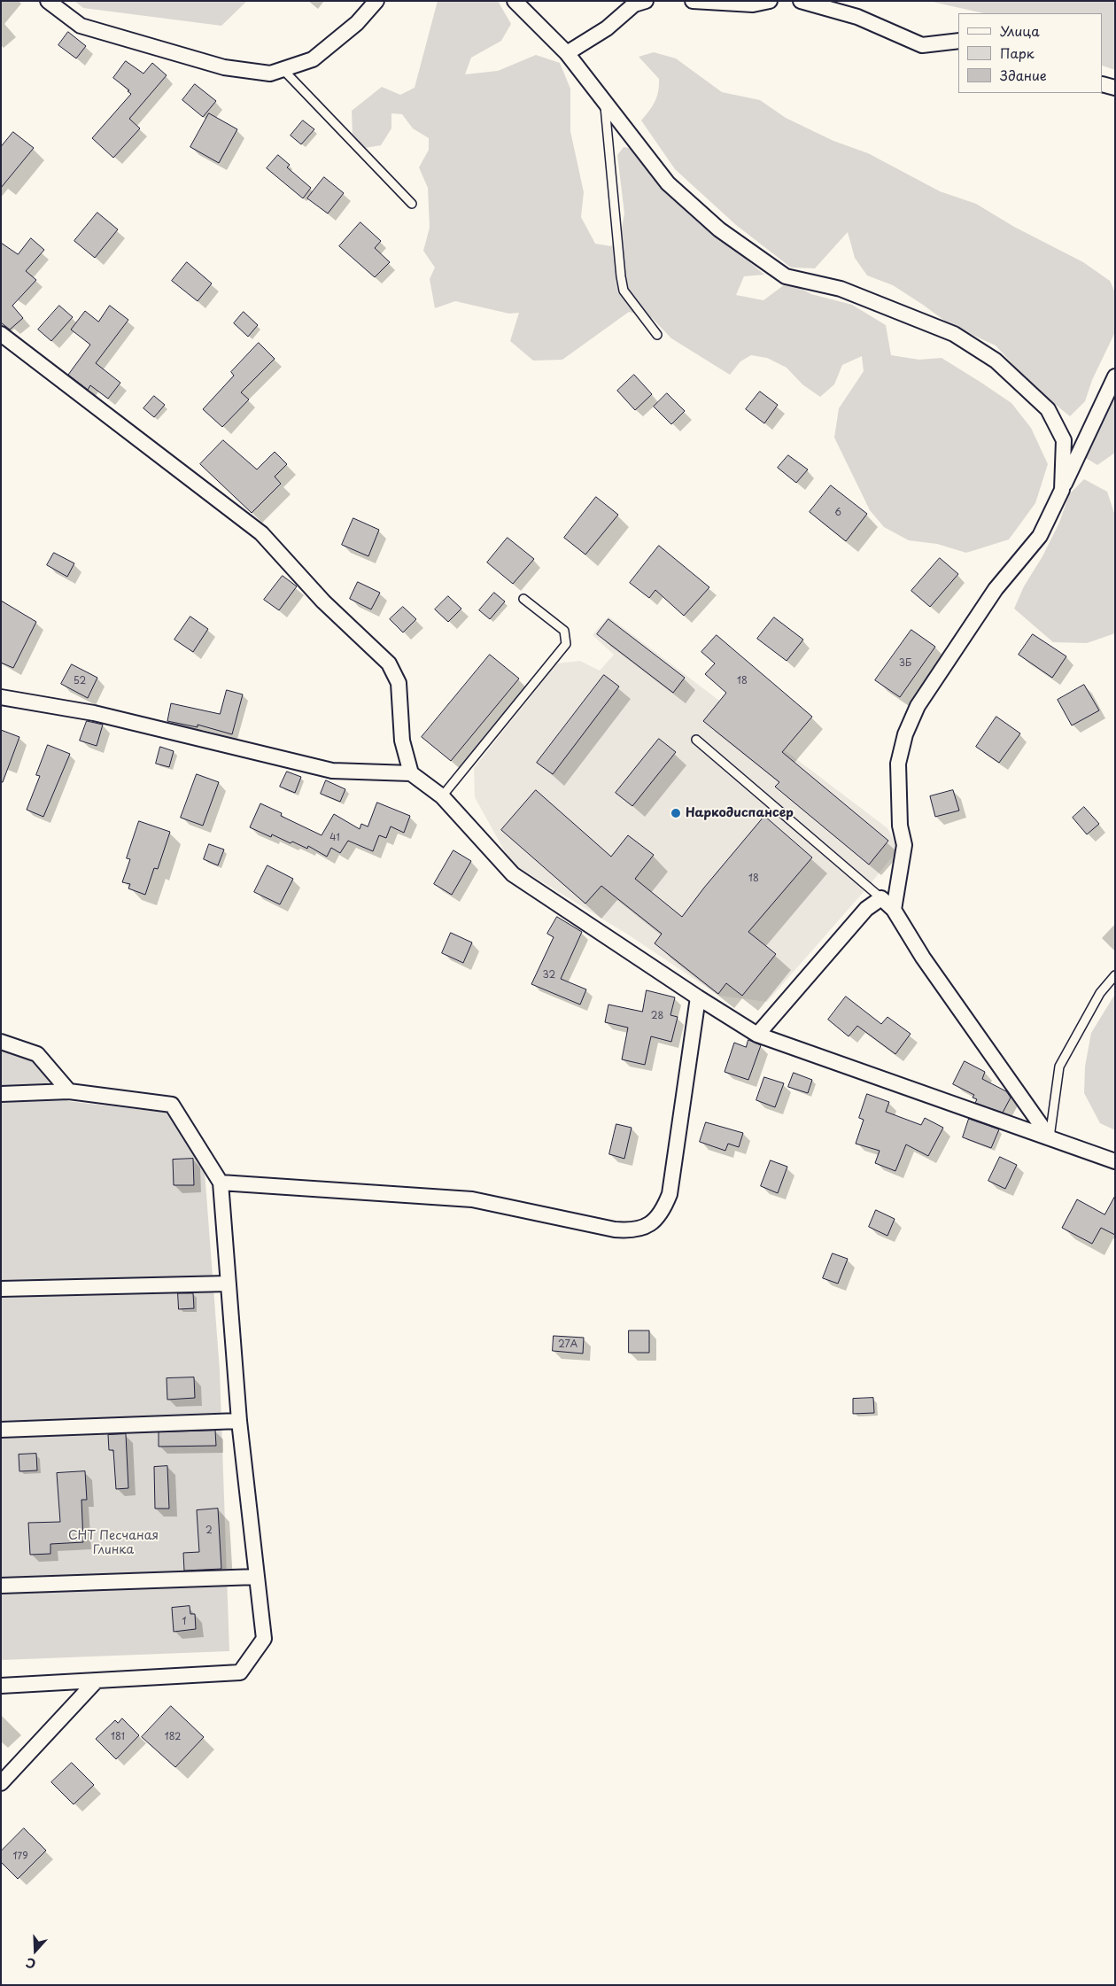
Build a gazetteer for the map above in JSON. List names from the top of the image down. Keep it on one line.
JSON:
{"parks":["СНТ Песчаная Глинка"],"places":["Наркодиспансер"],"house_numbers":["6","3Б","52","18","41","18","32","28","27А","2","1","181","182","179"],"legend":["Улица","Парк","Здание"],"north":"bottom"}
